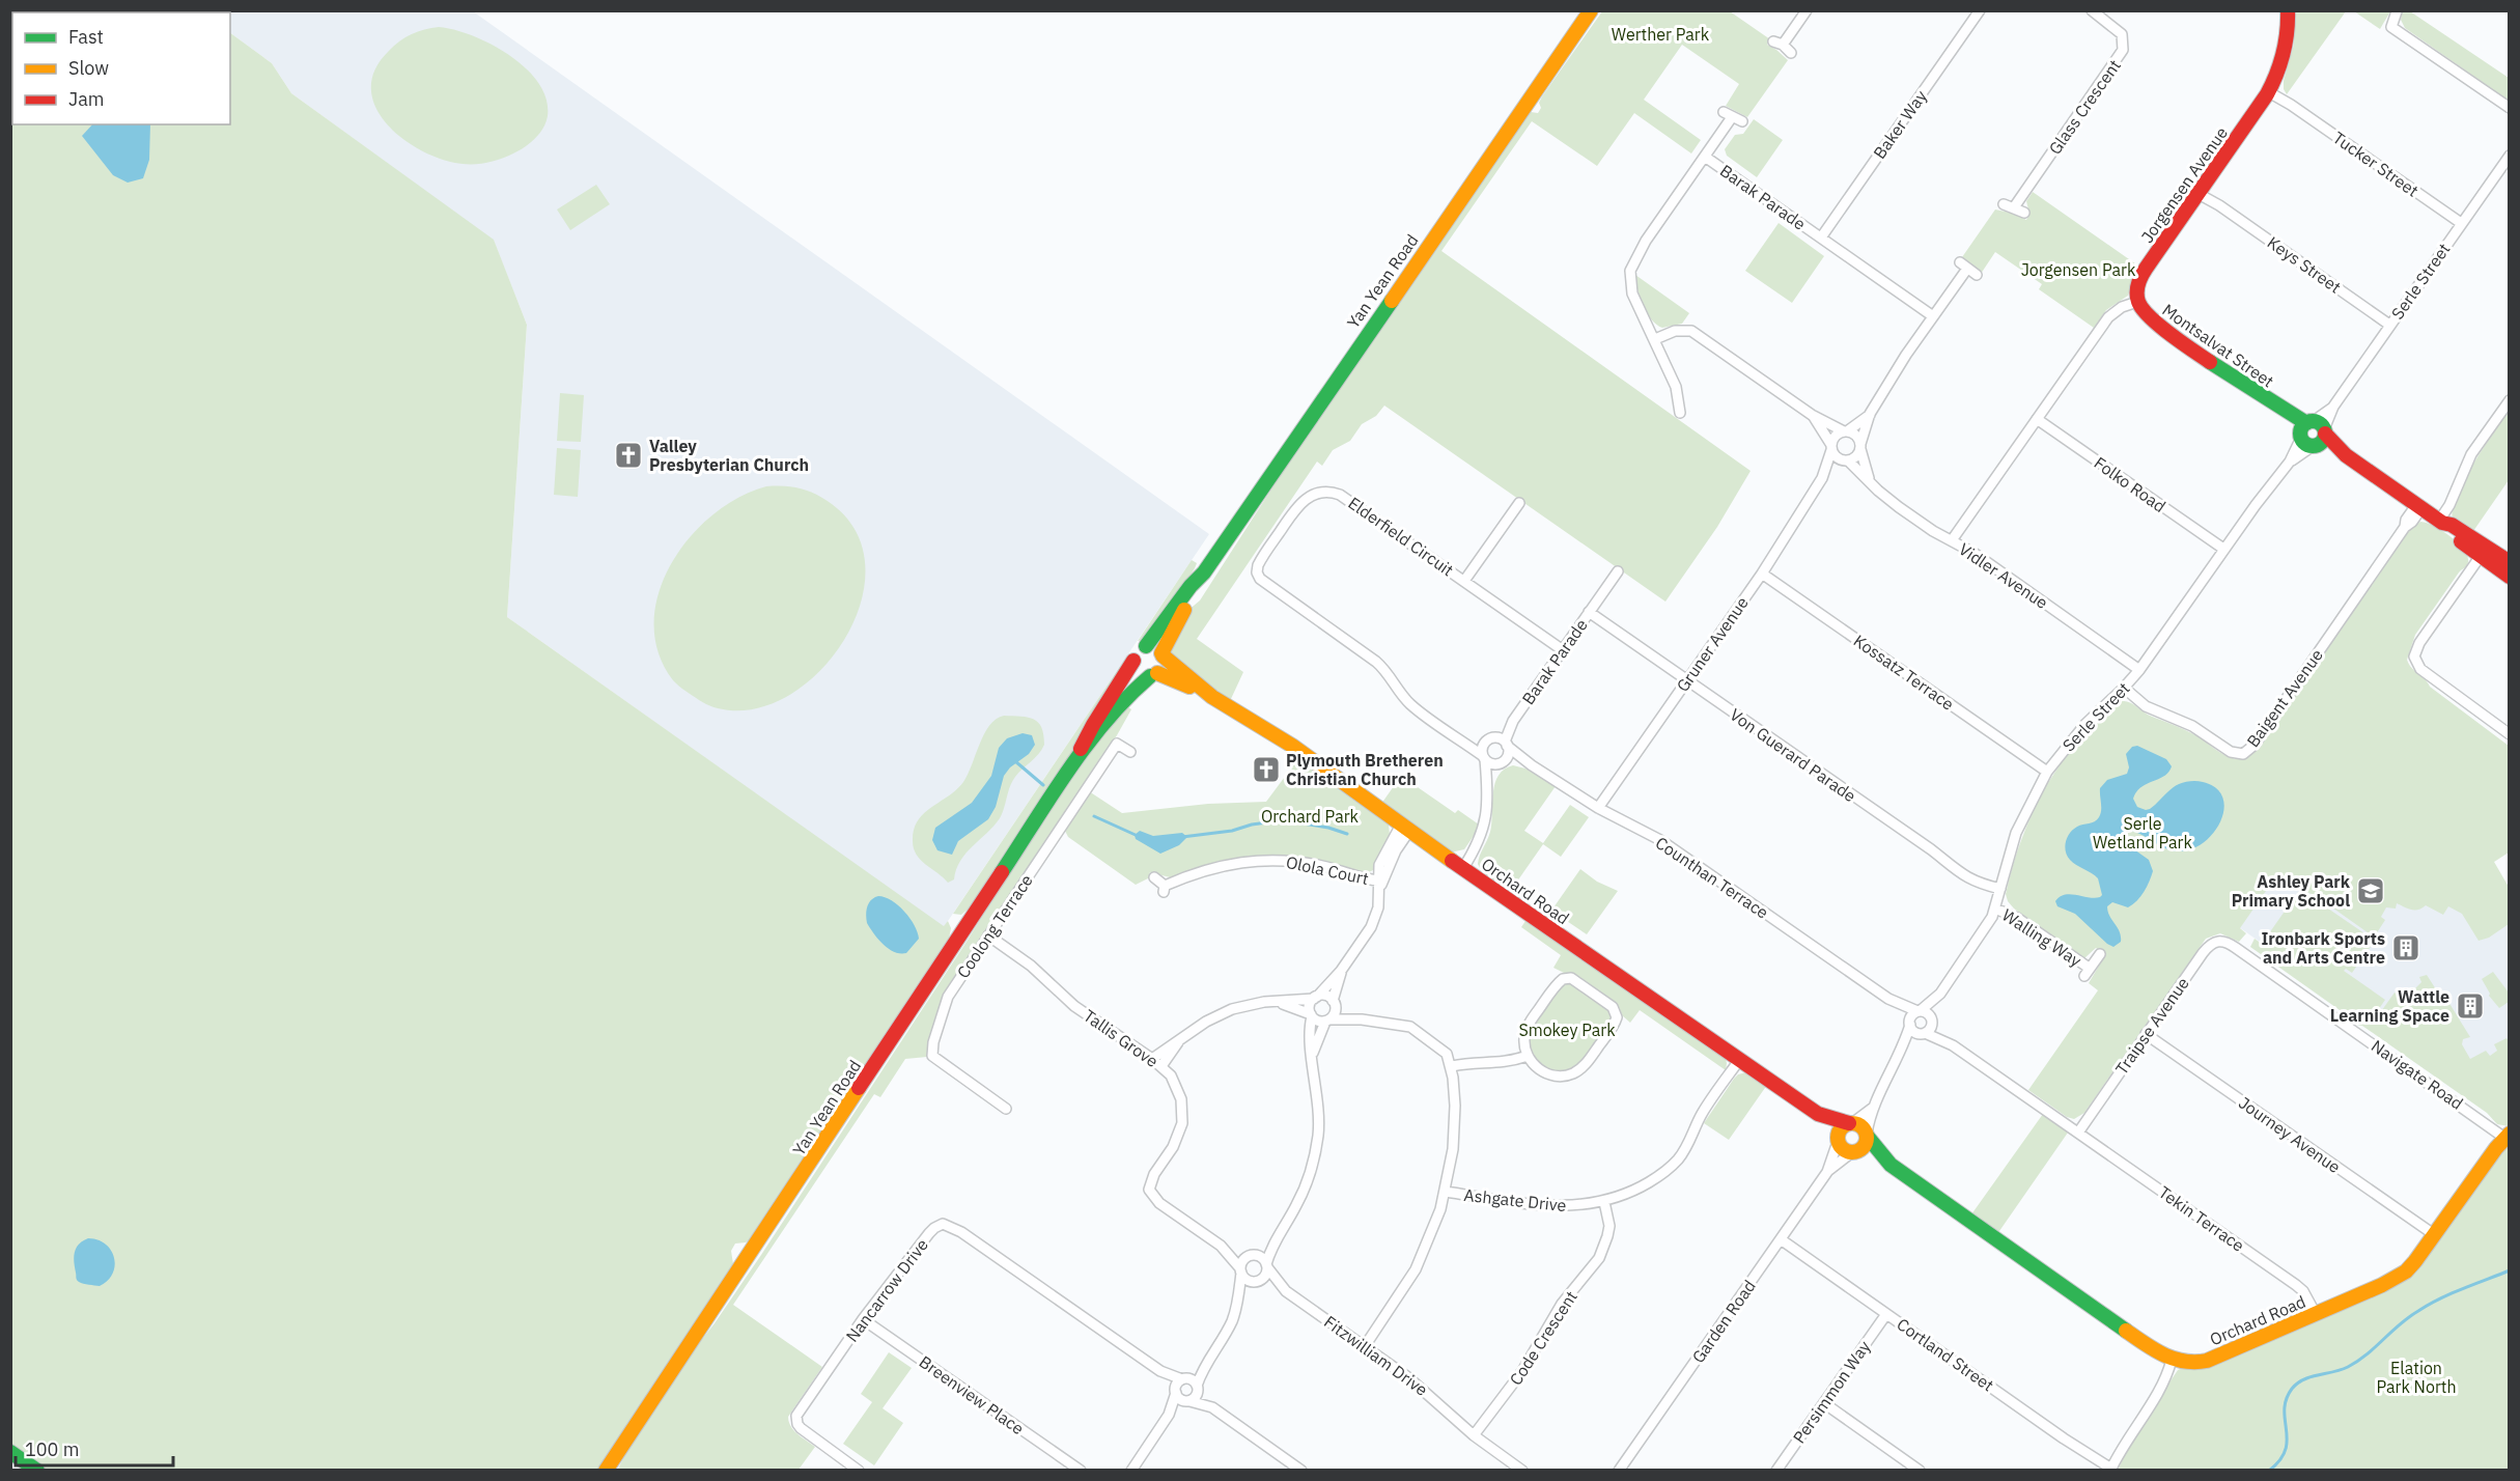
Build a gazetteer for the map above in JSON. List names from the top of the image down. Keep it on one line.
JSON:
{"streets":{"street":["Glass Crescent","Baker Way","Tucker Street","Jorgensen Avenue","Barak Parade","Keys Street","Yan Yean Road","Serle Street","Montsalvat Street","Folko Road","Elderfield Circuit","Vidler Avenue","Gruner Avenue","Kossatz Terrace","Baigent Avenue","Von Guerard Parade","Olola Court","Counthan Terrace","Orchard Road","Coolong Terrace","Walling Way","Traipse Avenue","Tallis Grove","Navigate Road","Journey Avenue","Ashgate Drive","Tekin Terrace","Nancarrow Drive","Garden Road","Code Crescent","Cortland Street","Fitzwilliam Drive","Persimmon Way","Breenview Place"]},"crossings":[["Baker Way","Barak Parade"],["Tucker Street","Jorgensen Avenue"],["Tucker Street","Serle Street"],["Jorgensen Avenue","Keys Street"],["Jorgensen Avenue","Montsalvat Street"],["Barak Parade","Elderfield Circuit"],["Barak Parade","Von Guerard Parade"],["Barak Parade","Counthan Terrace"],["Keys Street","Serle Street"],["Yan Yean Road","Orchard Road"],["Serle Street","Montsalvat Street"],["Serle Street","Folko Road"],["Serle Street","Vidler Avenue"],["Serle Street","Kossatz Terrace"],["Serle Street","Baigent Avenue"],["Serle Street","Von Guerard Parade"],["Serle Street","Counthan Terrace"],["Serle Street","Walling Way"],["Montsalvat Street","Baigent Avenue"],["Elderfield Circuit","Counthan Terrace"],["Vidler Avenue","Gruner Avenue"],["Gruner Avenue","Kossatz Terrace"],["Gruner Avenue","Von Guerard Parade"],["Gruner Avenue","Counthan Terrace"],["Orchard Road","Navigate Road"],["Orchard Road","Journey Avenue"],["Orchard Road","Ashgate Drive"],["Orchard Road","Tekin Terrace"],["Orchard Road","Garden Road"],["Coolong Terrace","Tallis Grove"],["Traipse Avenue","Navigate Road"],["Traipse Avenue","Journey Avenue"],["Traipse Avenue","Tekin Terrace"],["Tallis Grove","Fitzwilliam Drive"],["Ashgate Drive","Code Crescent"],["Nancarrow Drive","Breenview Place"],["Garden Road","Cortland Street"],["Code Crescent","Fitzwilliam Drive"],["Cortland Street","Persimmon Way"]],"parks":["Werther Park","Jorgensen Park","Orchard Park","Serle Wetland Park","Smokey Park","Elation Park North"],"places":{"church":["Valley Presbyterian Church","Plymouth Bretheren Christian Church"],"school or university":["Ashley Park Primary School"],"building":["Ironbark Sports and Arts Centre","Wattle Learning Space"]},"legend":["Fast","Slow","Jam"],"scale_bar":"100 m"}
